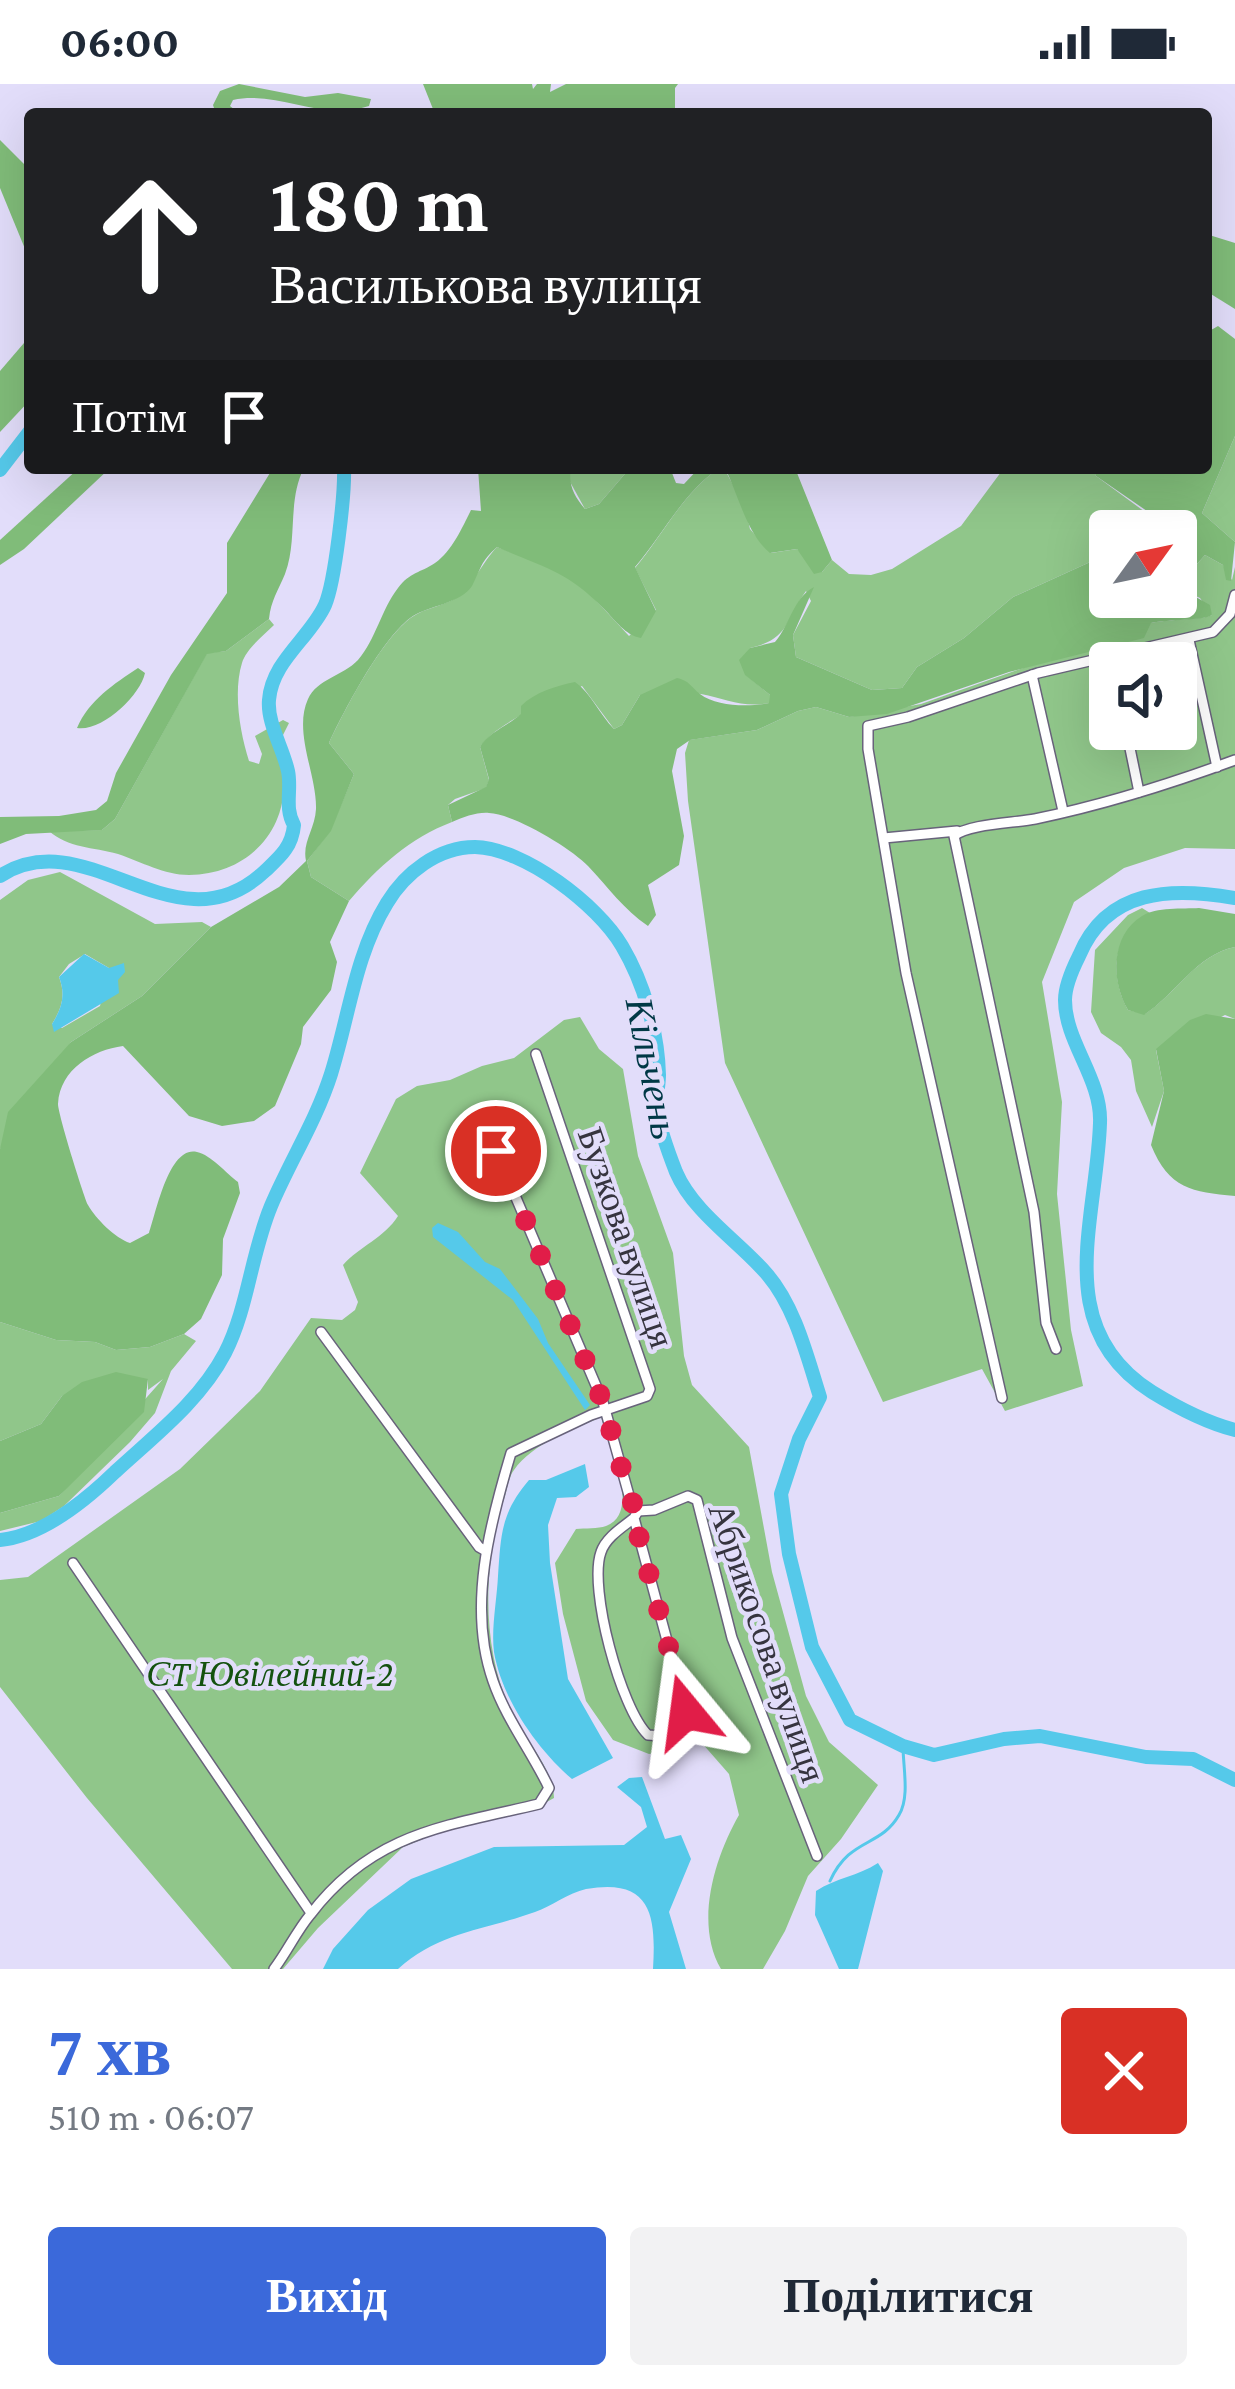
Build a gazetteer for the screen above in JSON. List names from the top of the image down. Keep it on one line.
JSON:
{"streets":{"street":["Бузкова вулиця","Абрикосова вулиця"]},"water":["Кільчень"],"parks":["СT Ювілейний-2"],"north":"top right","page":{"status":"06:00","turn":["180 m","Василькова вулиця"],"then":"Потім","heading":["7 хв","510 m · 06:07"],"buttons":["Вихід","Поділитися"]}}
